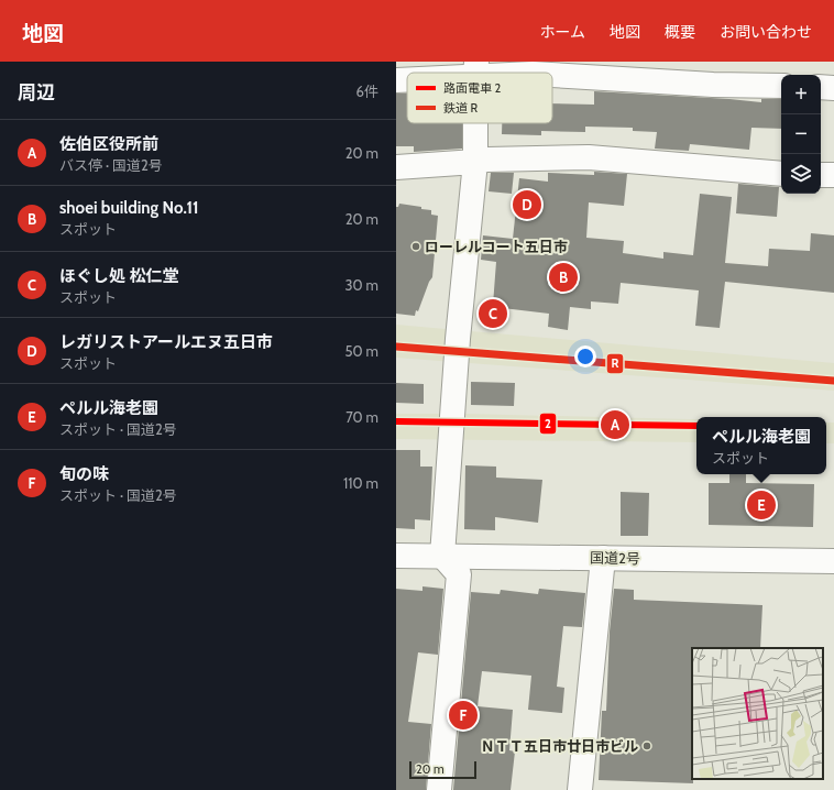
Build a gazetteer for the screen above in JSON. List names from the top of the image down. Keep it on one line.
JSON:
{"streets":{"main road":["国道2号"]},"places":["ローレルコート五日市","ＮＴＴ五日市廿日市ビル"],"lines":["rail line R","tram line 2"],"legend":["路面電車 2","鉄道 R"],"scale_bar":"20 m","page":{"header":"地図","nav":["ホーム","地図","概要","お問い合わせ"],"heading":["周辺","6件"],"map_buttons":["+","−"],"list":[{"mark":"A","name":"佐伯区役所前","note":"バス停 · 国道2号","value":"20 m"},{"mark":"B","name":"shoei building No.11","note":"スポット","value":"20 m"},{"mark":"C","name":"ほぐし処 松仁堂","note":"スポット","value":"30 m"},{"mark":"D","name":"レガリストアールエヌ五日市","note":"スポット","value":"50 m"},{"mark":"E","name":"ペルル海老園","note":"スポット · 国道2号","value":"70 m"},{"mark":"F","name":"旬の味","note":"スポット · 国道2号","value":"110 m"}],"pins":["D","B","C","A","E","F"],"popup":["ペルル海老園","スポット"],"scale":"20 m"}}
